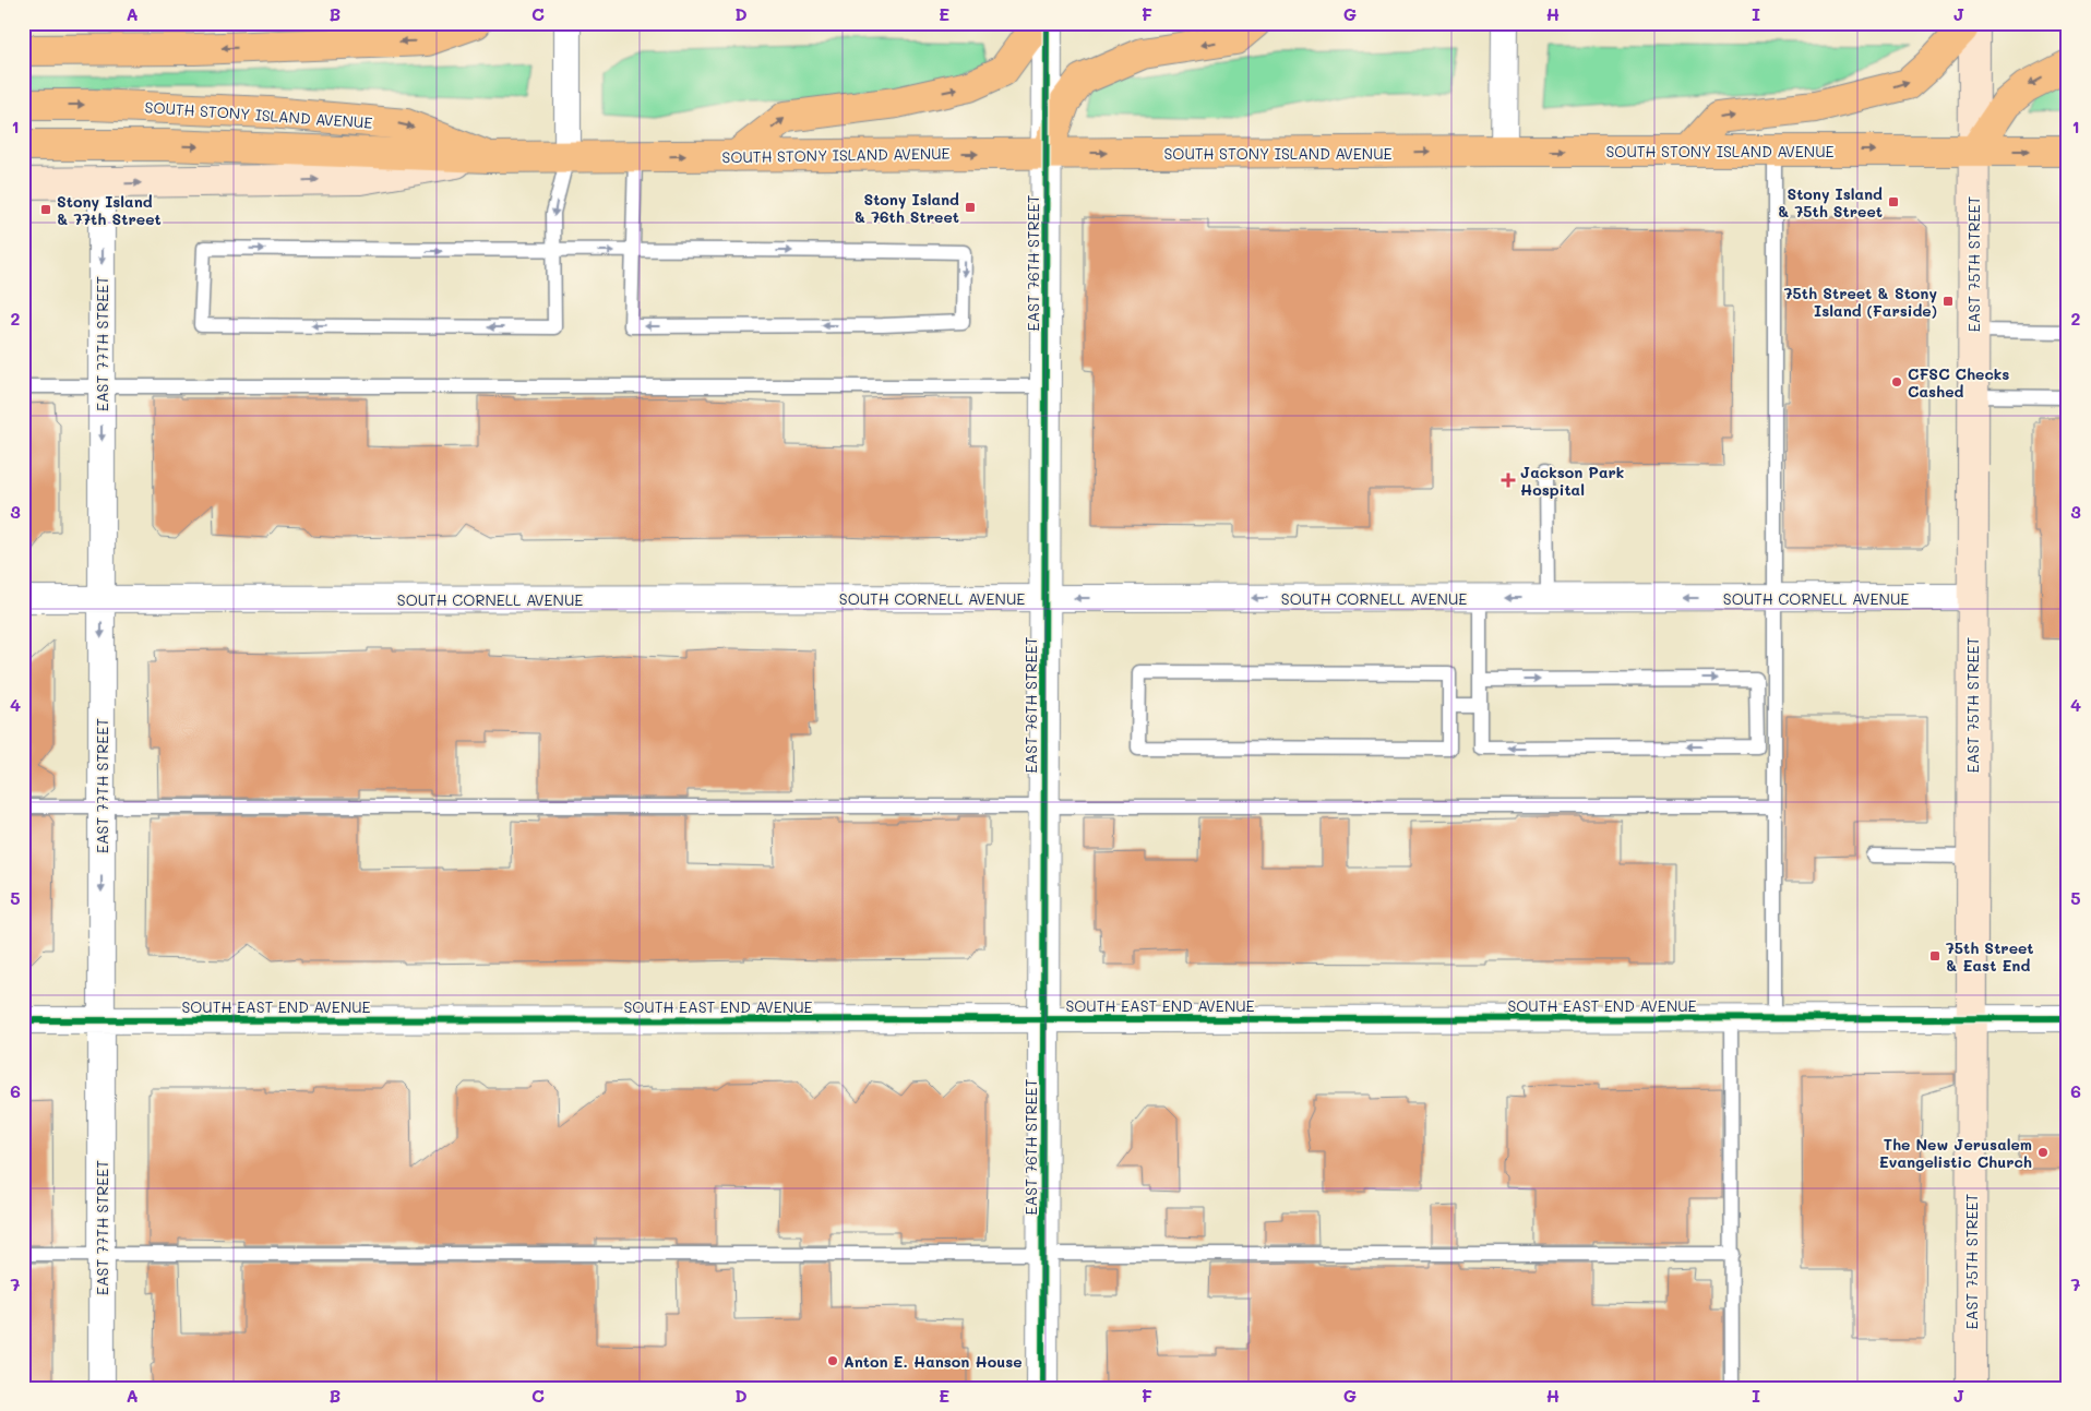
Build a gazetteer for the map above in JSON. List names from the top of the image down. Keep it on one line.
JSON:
{"streets":{"highway":["SOUTH STONY ISLAND AVENUE"],"main road":["EAST 75TH STREET"],"street":["EAST 76TH STREET","EAST 77TH STREET","SOUTH CORNELL AVENUE","SOUTH EAST END AVENUE"]},"crossings":[["SOUTH STONY ISLAND AVENUE","EAST 76TH STREET"],["SOUTH STONY ISLAND AVENUE","EAST 75TH STREET"],["SOUTH STONY ISLAND AVENUE","EAST 77TH STREET"],["EAST 76TH STREET","SOUTH CORNELL AVENUE"],["EAST 76TH STREET","SOUTH EAST END AVENUE"],["EAST 75TH STREET","SOUTH CORNELL AVENUE"],["EAST 75TH STREET","SOUTH EAST END AVENUE"],["EAST 77TH STREET","SOUTH CORNELL AVENUE"],["EAST 77TH STREET","SOUTH EAST END AVENUE"]],"one_way":["EAST 77TH STREET","SOUTH CORNELL AVENUE"],"places":{"transit":["Stony Island & 75th Street","Stony Island & 76th Street","Stony Island & 77th Street","75th Street & Stony Island (Farside)","75th Street & East End"],"other":["CFSC Checks Cashed","The New Jerusalem Evangelistic Church","Anton E. Hanson House"],"health":["Jackson Park Hospital"]},"grid":{"columns":["A","B","C","D","E","F","G","H","I","J"],"rows":["1","2","3","4","5","6","7"]}}
